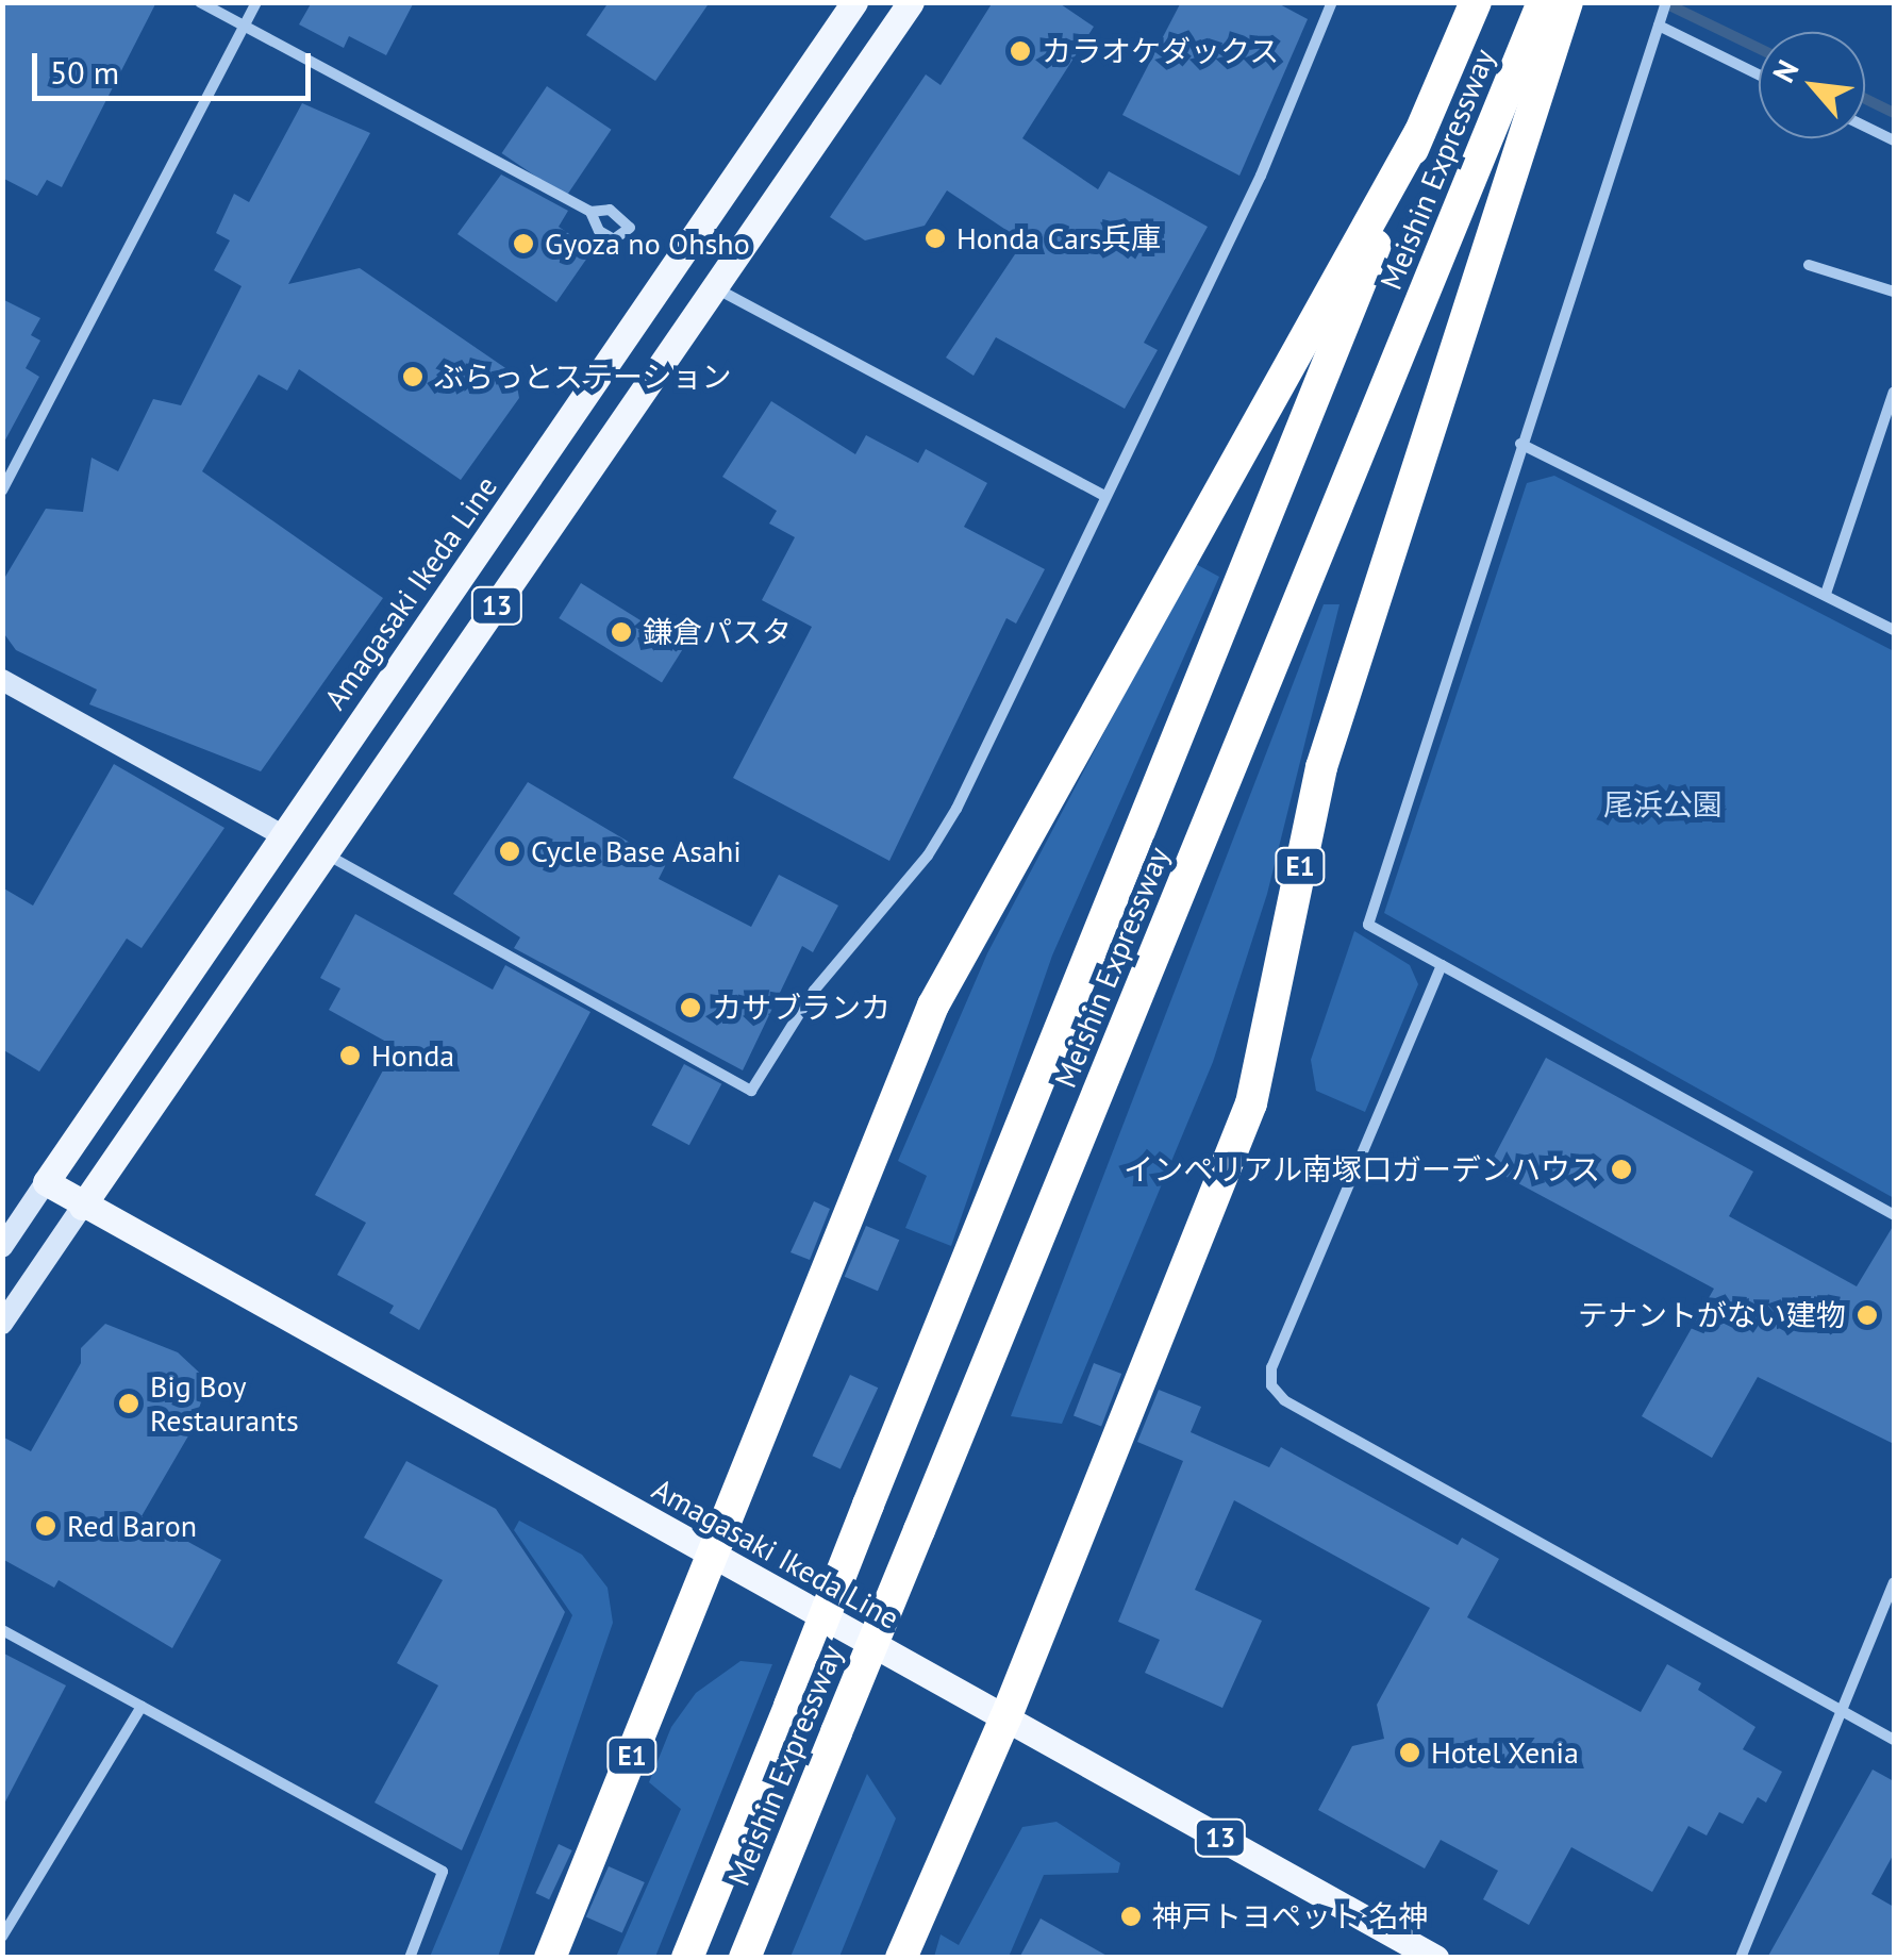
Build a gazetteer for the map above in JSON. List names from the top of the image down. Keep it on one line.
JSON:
{"streets":{"highway":["Meishin Expressway","E1"],"main road":["Amagasaki Ikeda Line","13"]},"crossings":[["Meishin Expressway","E1"],["Amagasaki Ikeda Line","13"],["Amagasaki Ikeda Line","E1"]],"parks":["尾浜公園"],"places":["カラオケダックス","Honda Cars兵庫","Gyoza no Ohsho","ぶらっとステーション","鎌倉パスタ","Cycle Base Asahi","カサブランカ","Honda","インペリアル南塚口ガーデンハウス","テナントがない建物","Big Boy Restaurants","Red Baron","Hotel Xenia","神戸トヨペット 名神"],"scale_bar":"50 m","north":"top left"}
